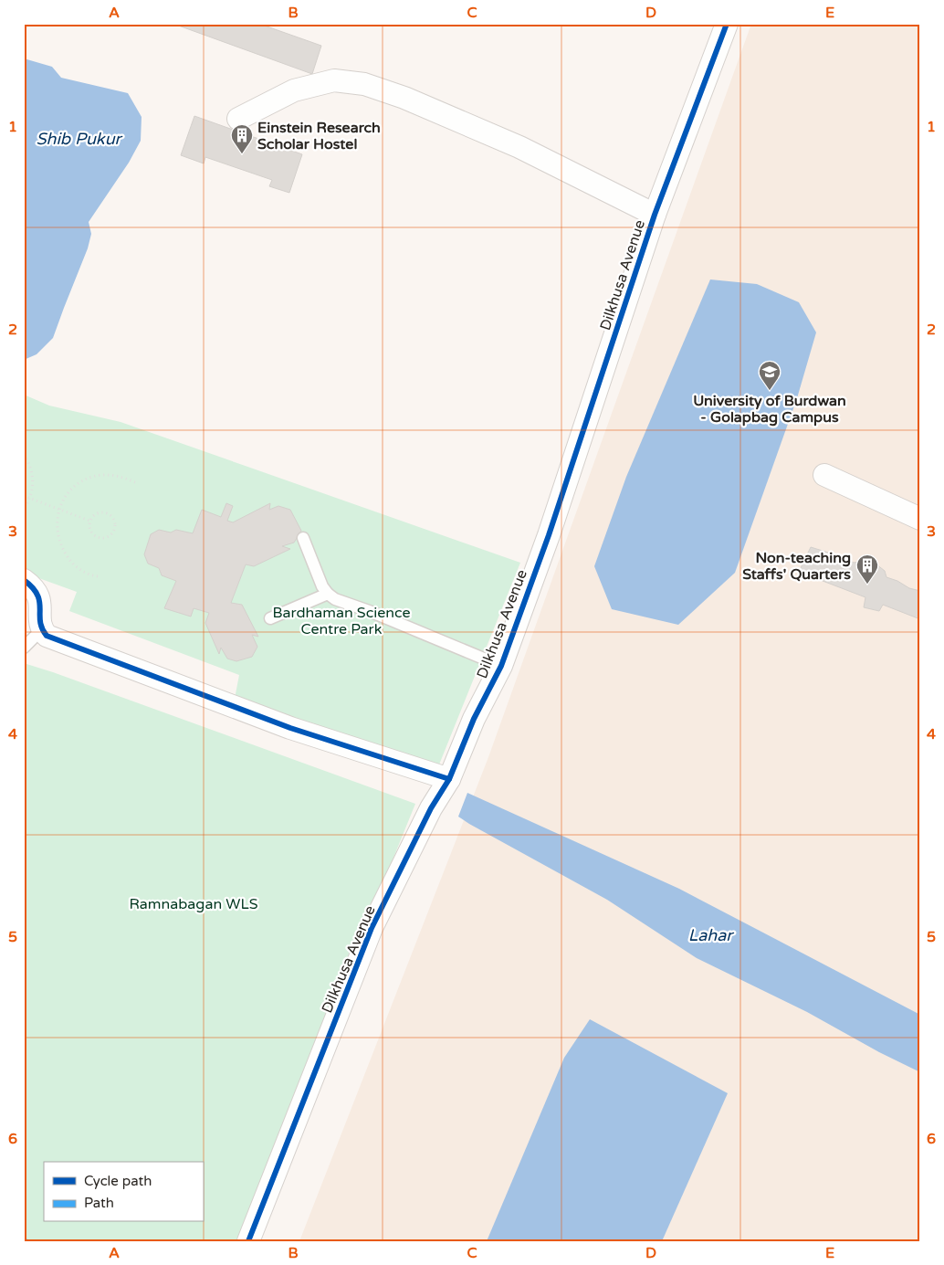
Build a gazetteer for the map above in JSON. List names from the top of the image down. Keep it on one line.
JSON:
{"streets":{"street":["Dilkhusa Avenue"]},"water":["Shib Pukur","Lahar"],"parks":["Bardhaman Science Centre Park","Ramnabagan WLS"],"places":{"building":["Einstein Research Scholar Hostel","Non-teaching Staffs' Quarters"],"school or university":["University of Burdwan - Golapbag Campus"]},"legend":["Cycle path","Path"],"grid":{"columns":["A","B","C","D","E"],"rows":["1","2","3","4","5","6"]}}
